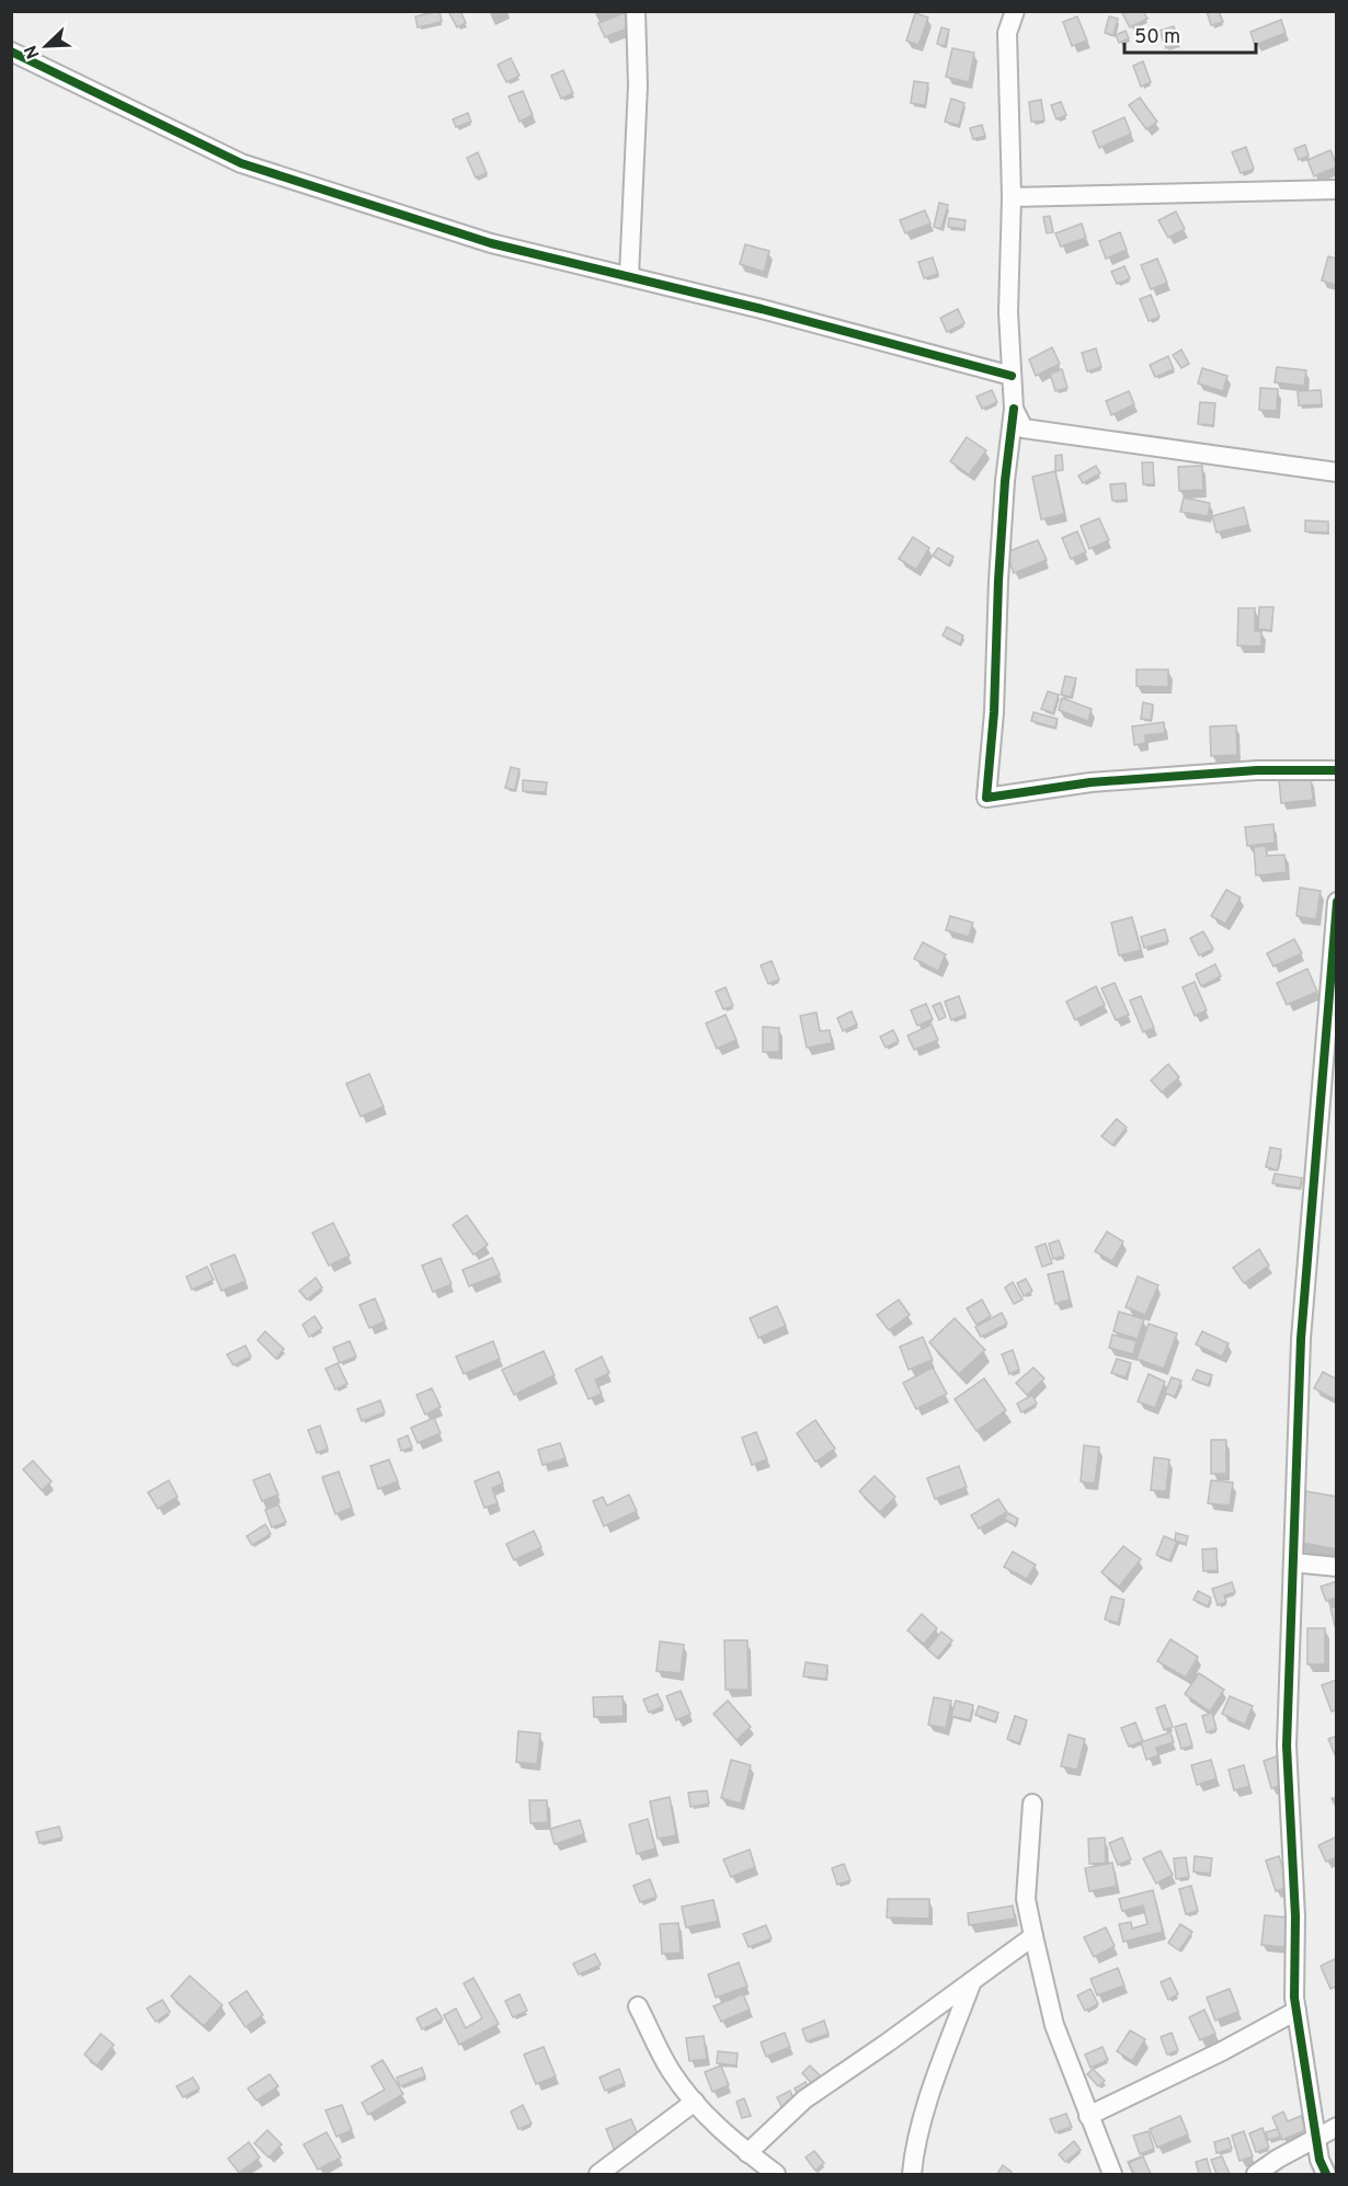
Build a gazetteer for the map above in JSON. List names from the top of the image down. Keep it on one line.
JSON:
{"scale_bar":"50 m","north":"bottom left"}
